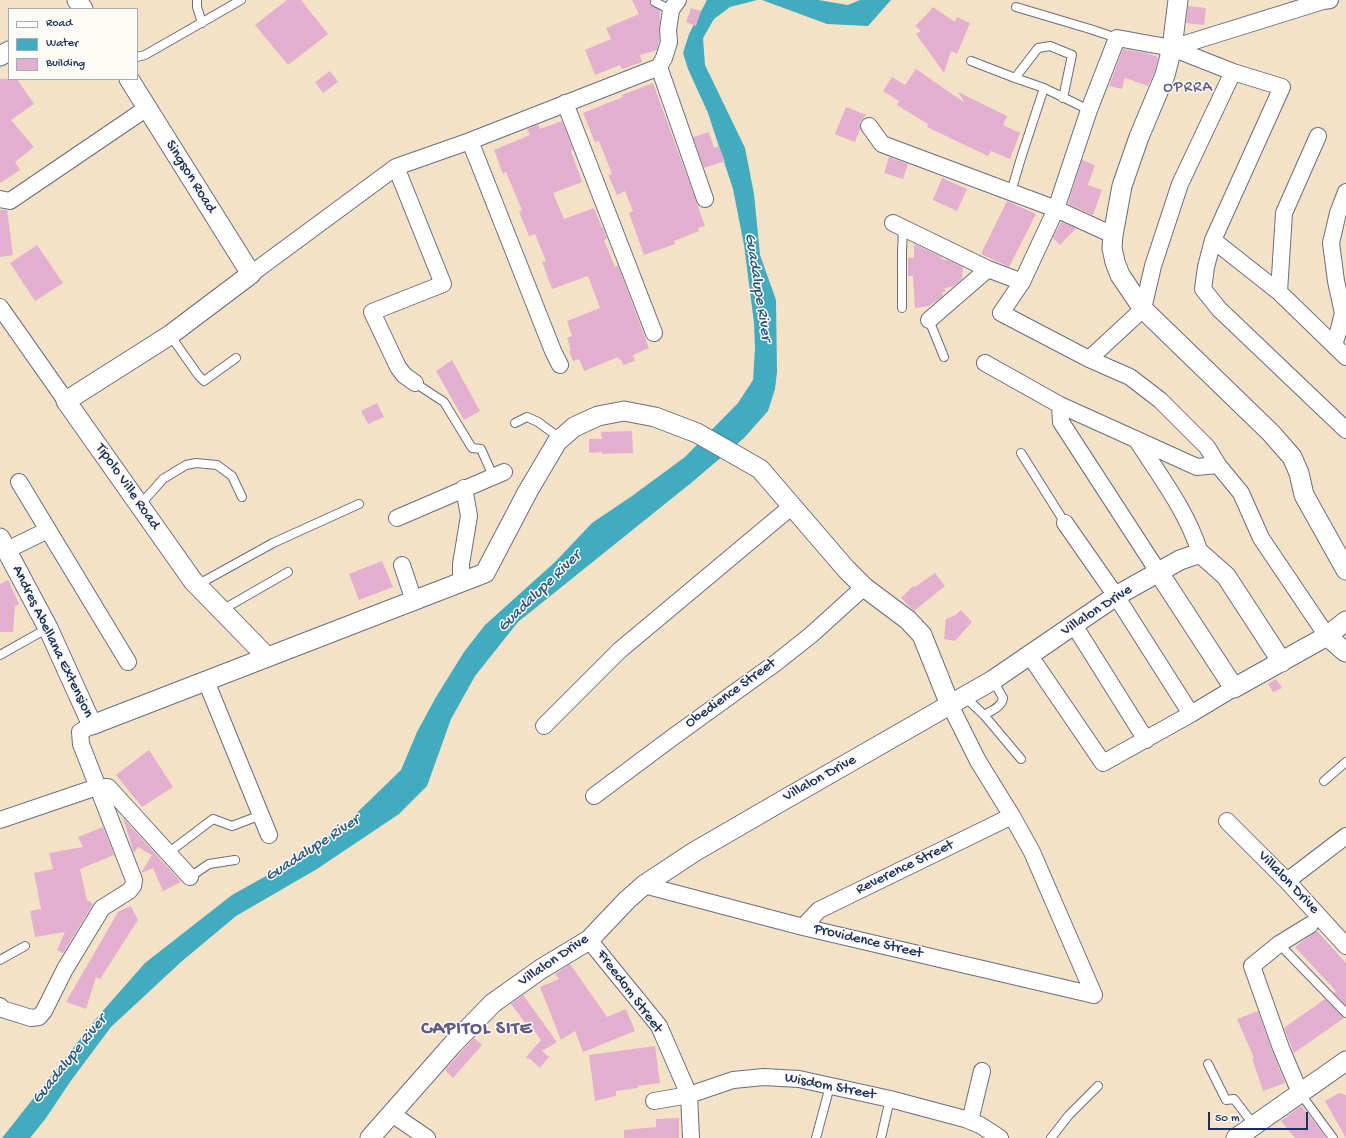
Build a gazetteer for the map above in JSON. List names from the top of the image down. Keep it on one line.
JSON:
{"streets":{"street":["Singson Road","Tipolo Ville Road","Villalon Drive","Andres Abellana Extension","Obedience Street","Reverence Street","Providence Street","Freedom Street","Wisdom Street"]},"crossings":[["Villalon Drive","Providence Street"],["Villalon Drive","Freedom Street"],["Reverence Street","Providence Street"],["Freedom Street","Wisdom Street"]],"districts":["OPRRA","CAPITOL SITE"],"water":["Guadalupe River"],"legend":["Road","Water","Building"],"scale_bar":"50 m"}
